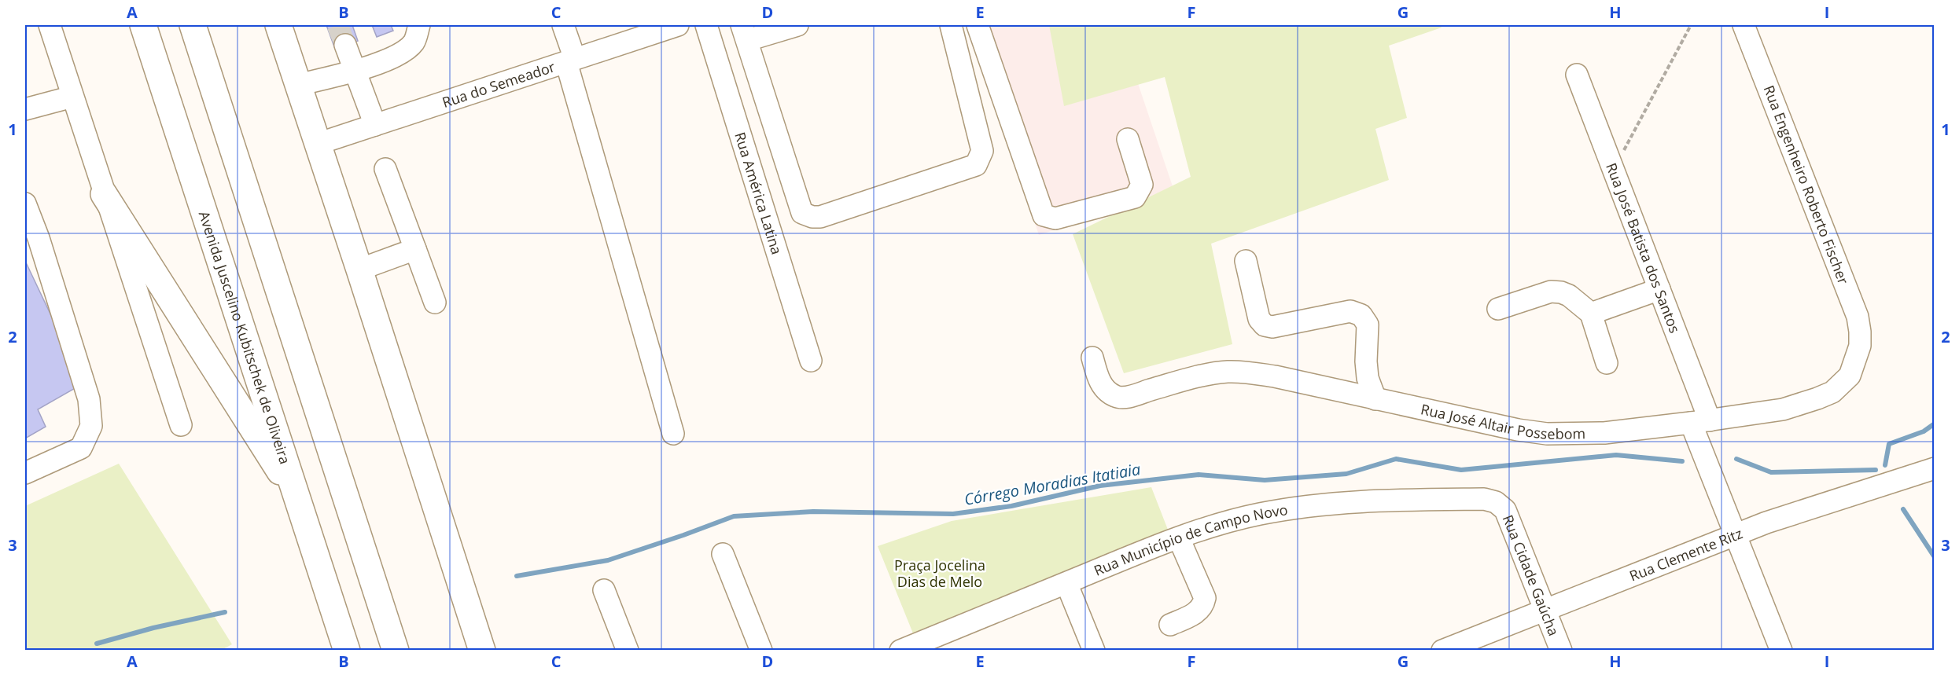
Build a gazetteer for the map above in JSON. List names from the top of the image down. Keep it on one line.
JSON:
{"streets":{"main road":["Avenida Juscelino Kubitschek de Oliveira"],"street":["Rua do Semeador","Rua Engenheiro Roberto Fischer","Rua América Latina","Rua José Batista dos Santos","Rua José Altair Possebom","Rua Município de Campo Novo","Rua Clemente Ritz","Rua Cidade Gaúcha"]},"crossings":[["Rua Engenheiro Roberto Fischer","Rua José Altair Possebom"],["Rua José Batista dos Santos","Rua José Altair Possebom"],["Rua José Batista dos Santos","Rua Clemente Ritz"],["Rua Município de Campo Novo","Rua Cidade Gaúcha"],["Rua Clemente Ritz","Rua Cidade Gaúcha"]],"water":["Córrego Moradias Itatiaia"],"parks":["Praça Jocelina Dias de Melo"],"grid":{"columns":["A","B","C","D","E","F","G","H","I"],"rows":["1","2","3"]}}
